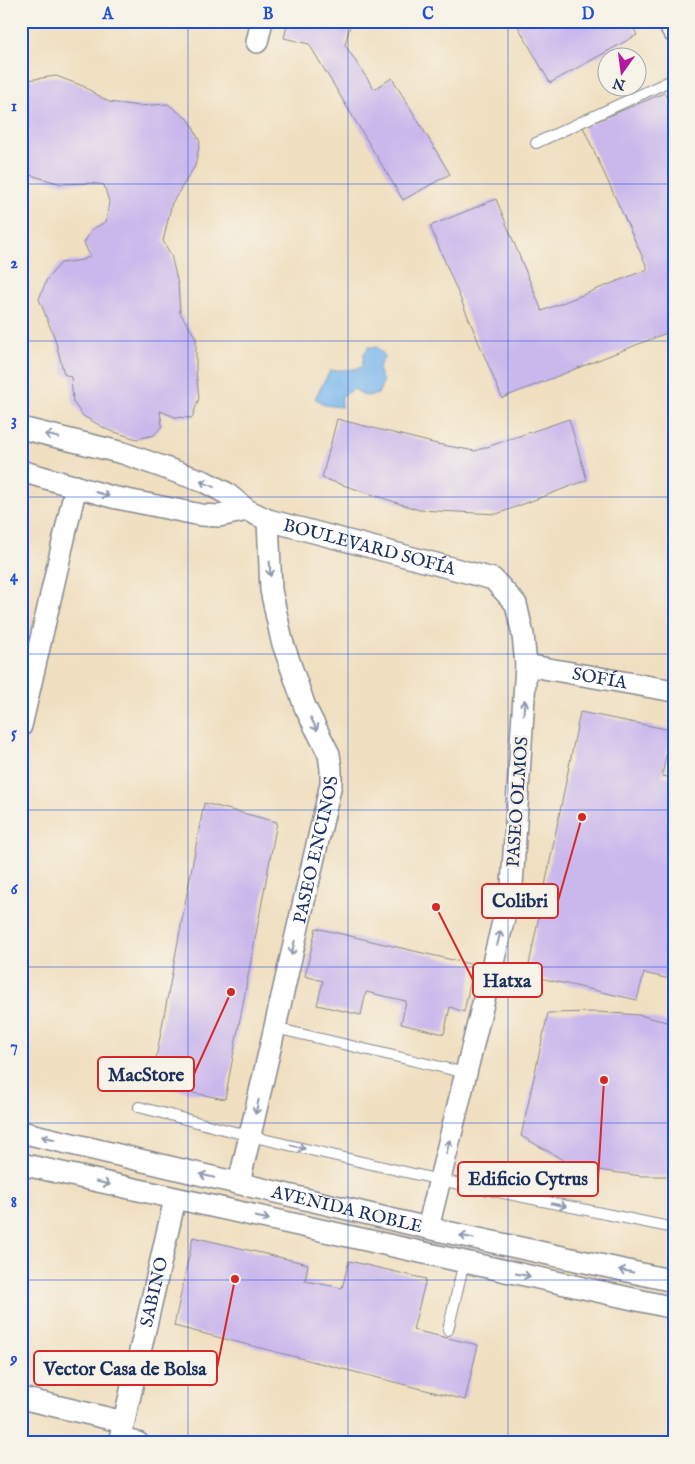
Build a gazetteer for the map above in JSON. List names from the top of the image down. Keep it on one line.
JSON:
{"streets":{"street":["BOULEVARD SOFÍA","SOFÍA","PASEO OLMOS","PASEO ENCINOS","AVENIDA ROBLE","SABINO"]},"crossings":[["BOULEVARD SOFÍA","PASEO OLMOS"],["BOULEVARD SOFÍA","PASEO ENCINOS"],["SOFÍA","PASEO OLMOS"],["PASEO OLMOS","AVENIDA ROBLE"],["PASEO ENCINOS","AVENIDA ROBLE"],["AVENIDA ROBLE","SABINO"]],"one_way":["PASEO OLMOS","PASEO ENCINOS"],"places":["Colibri","Hatxa","MacStore","Edificio Cytrus","Vector Casa de Bolsa"],"north":"bottom","grid":{"columns":["A","B","C","D"],"rows":["1","2","3","4","5","6","7","8","9"]}}
